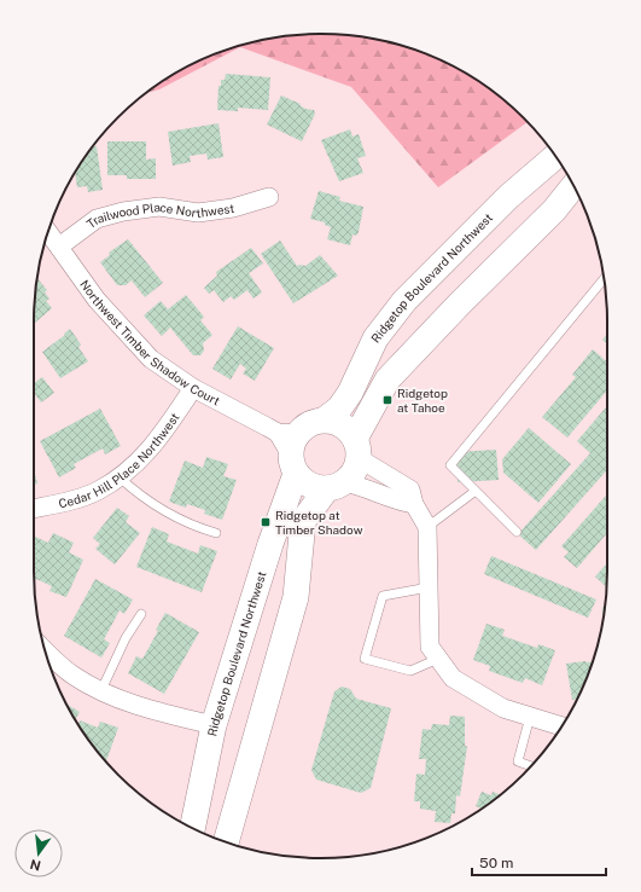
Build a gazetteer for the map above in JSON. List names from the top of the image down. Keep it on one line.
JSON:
{"streets":{"main road":["Ridgetop Boulevard Northwest"],"street":["Trailwood Place Northwest","Northwest Timber Shadow Court","Cedar Hill Place Northwest"]},"crossings":[["Trailwood Place Northwest","Northwest Timber Shadow Court"],["Ridgetop Boulevard Northwest","Northwest Timber Shadow Court"],["Northwest Timber Shadow Court","Cedar Hill Place Northwest"]],"places":{"transit":["Ridgetop at Tahoe","Ridgetop at Timber Shadow"]},"scale_bar":"50 m","north":"bottom"}
